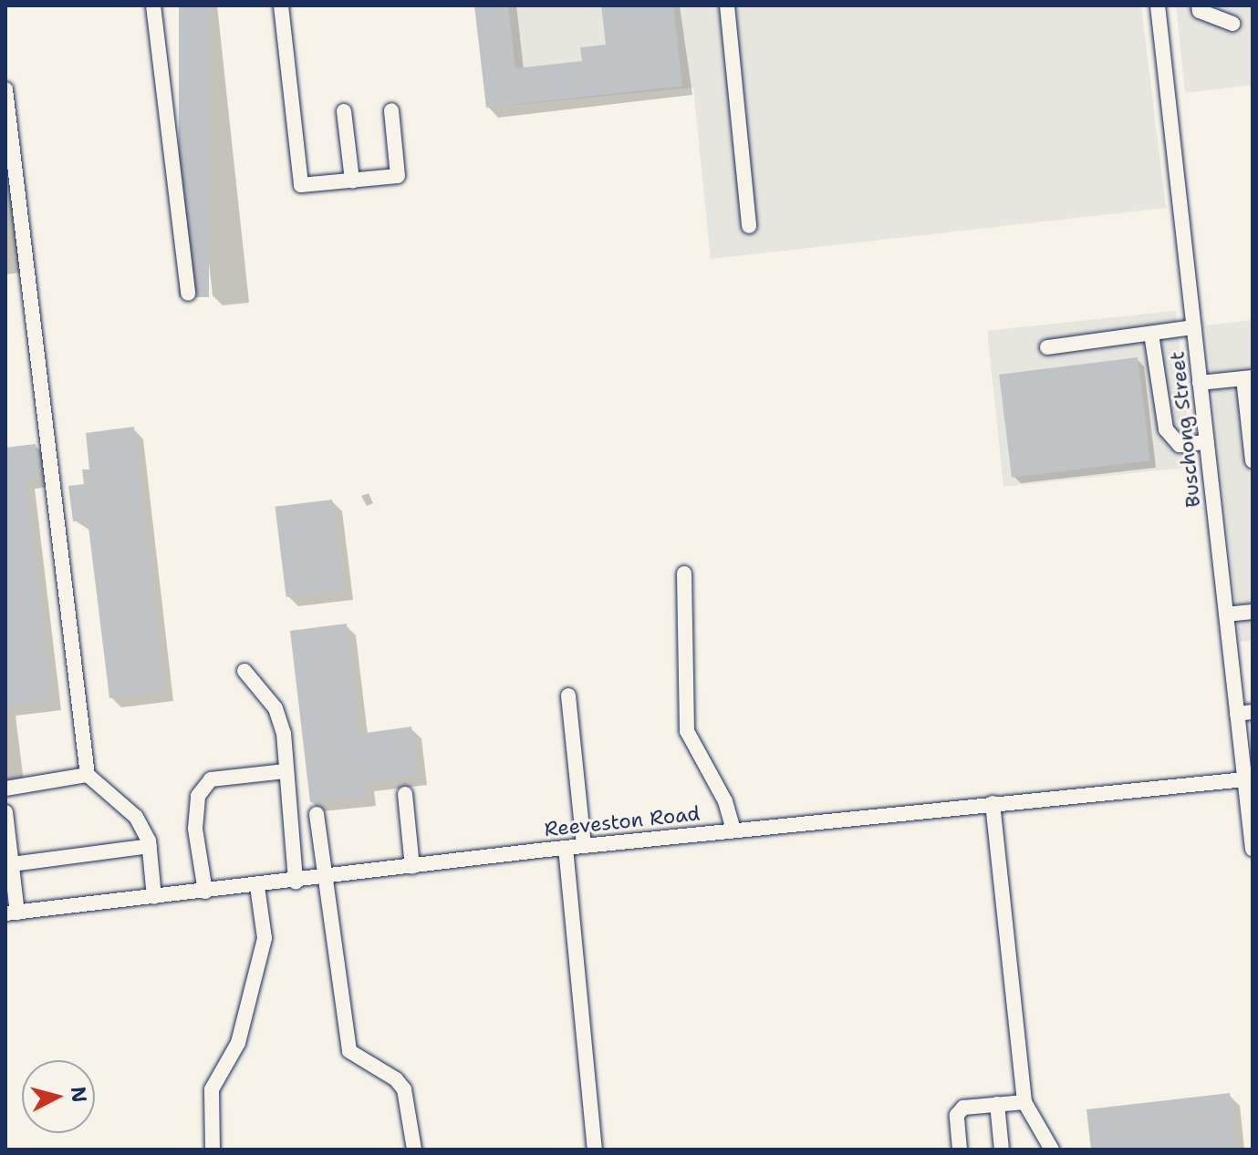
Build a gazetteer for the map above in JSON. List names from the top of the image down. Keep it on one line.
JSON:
{"streets":{"street":["Buschong Street","Reeveston Road"]},"crossings":[["Buschong Street","Reeveston Road"]],"north":"right"}
